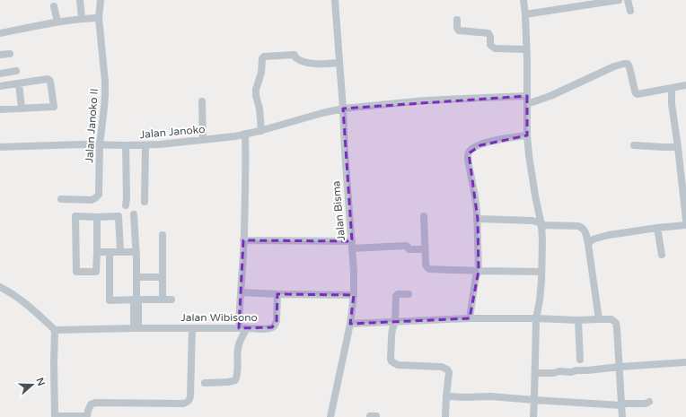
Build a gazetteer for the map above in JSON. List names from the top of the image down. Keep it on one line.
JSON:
{"streets":{"street":["Jalan Janoko II","Jalan Janoko","Jalan Bisma","Jalan Wibisono"]},"crossings":[["Jalan Janoko II","Jalan Janoko"],["Jalan Janoko","Jalan Bisma"]],"north":"right"}
